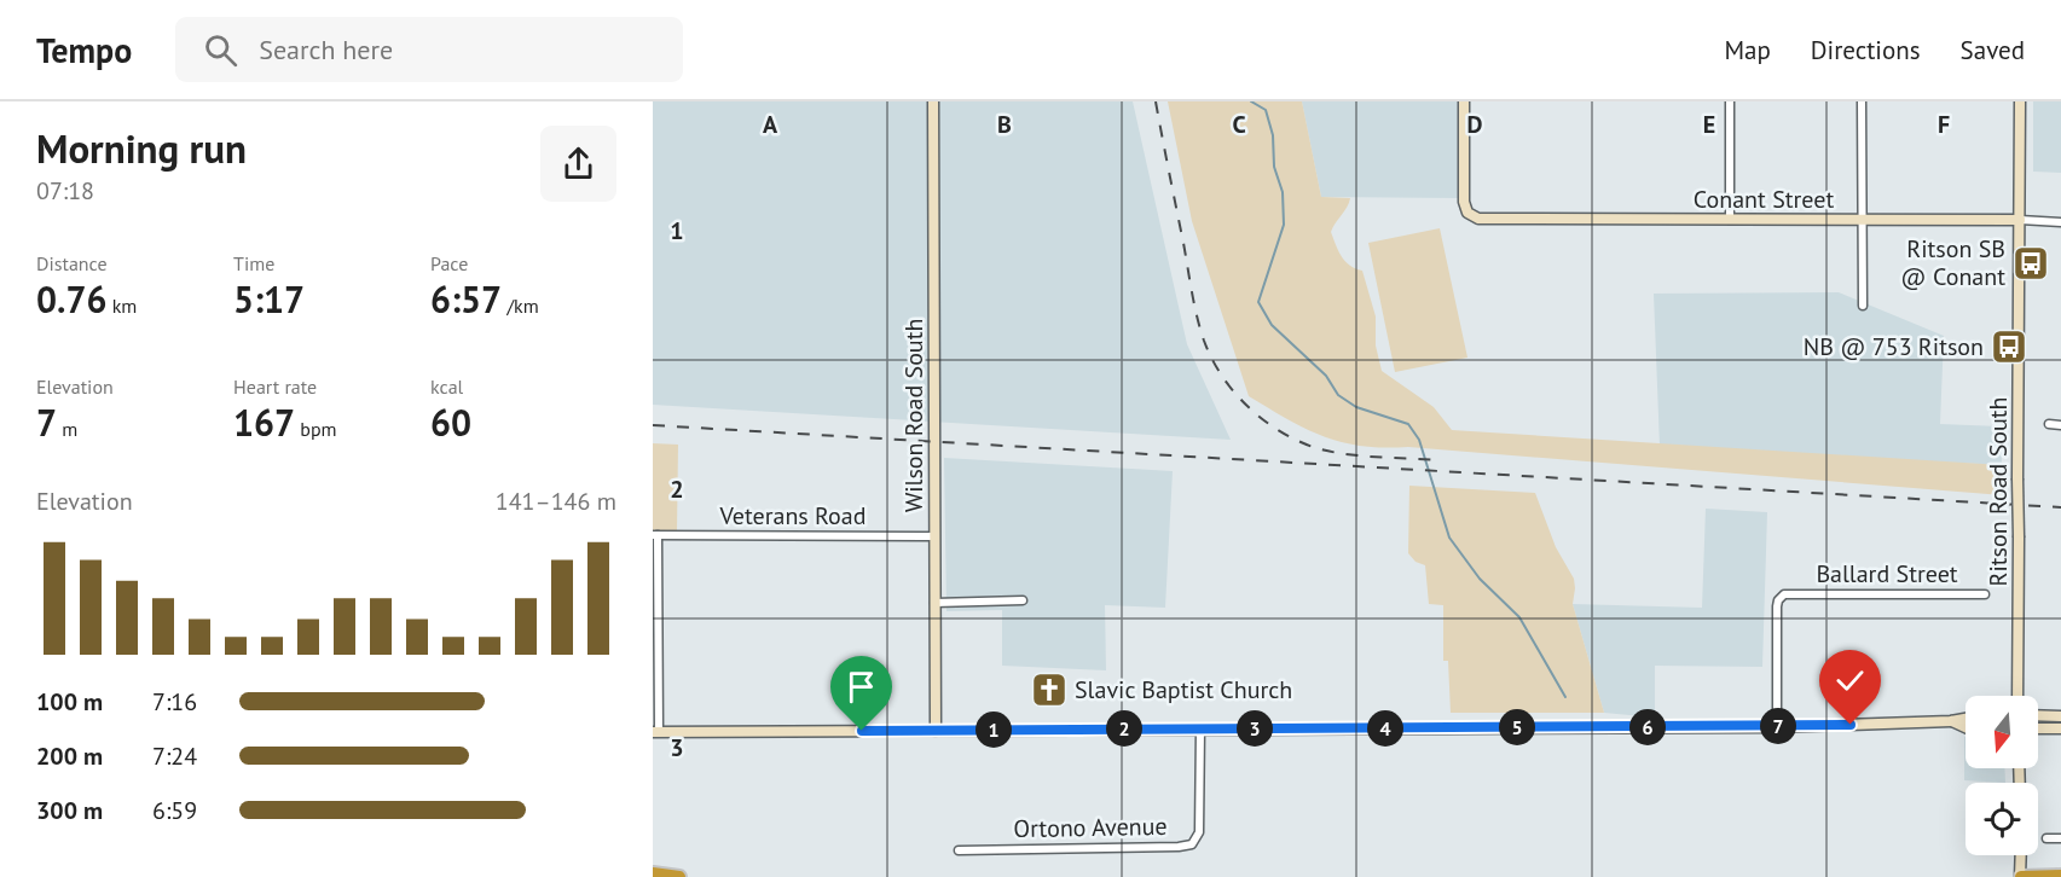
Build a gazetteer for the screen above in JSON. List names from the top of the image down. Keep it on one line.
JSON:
{"streets":{"main road":["Conant Street","Wilson Road South","Ritson Road South"],"street":["Veterans Road","Ballard Street","Ortono Avenue"]},"crossings":[["Conant Street","Ritson Road South"],["Wilson Road South","Veterans Road"]],"places":{"bus stop":["Ritson SB @ Conant","NB @ 753 Ritson"],"church":["Slavic Baptist Church"]},"north":"bottom","page":{"header":"Tempo","search":"Search here","nav":["Map","Directions","Saved"],"heading":["Morning run","07:18"],"stats":[["Distance","0.76 km"],["Time","5:17"],["Pace","6:57 /km"],["Elevation","7 m"],["Heart rate","167 bpm"],["kcal","60"]],"chart":["Elevation","141–146 m"],"list":[{"name":"100 m","note":"7:16"},{"name":"200 m","note":"7:24"},{"name":"300 m","note":"6:59"}],"pins":["7","5","6","2","3","4","1"]},"grid":{"columns":["A","B","C","D","E","F"],"rows":["1","2","3"]}}
